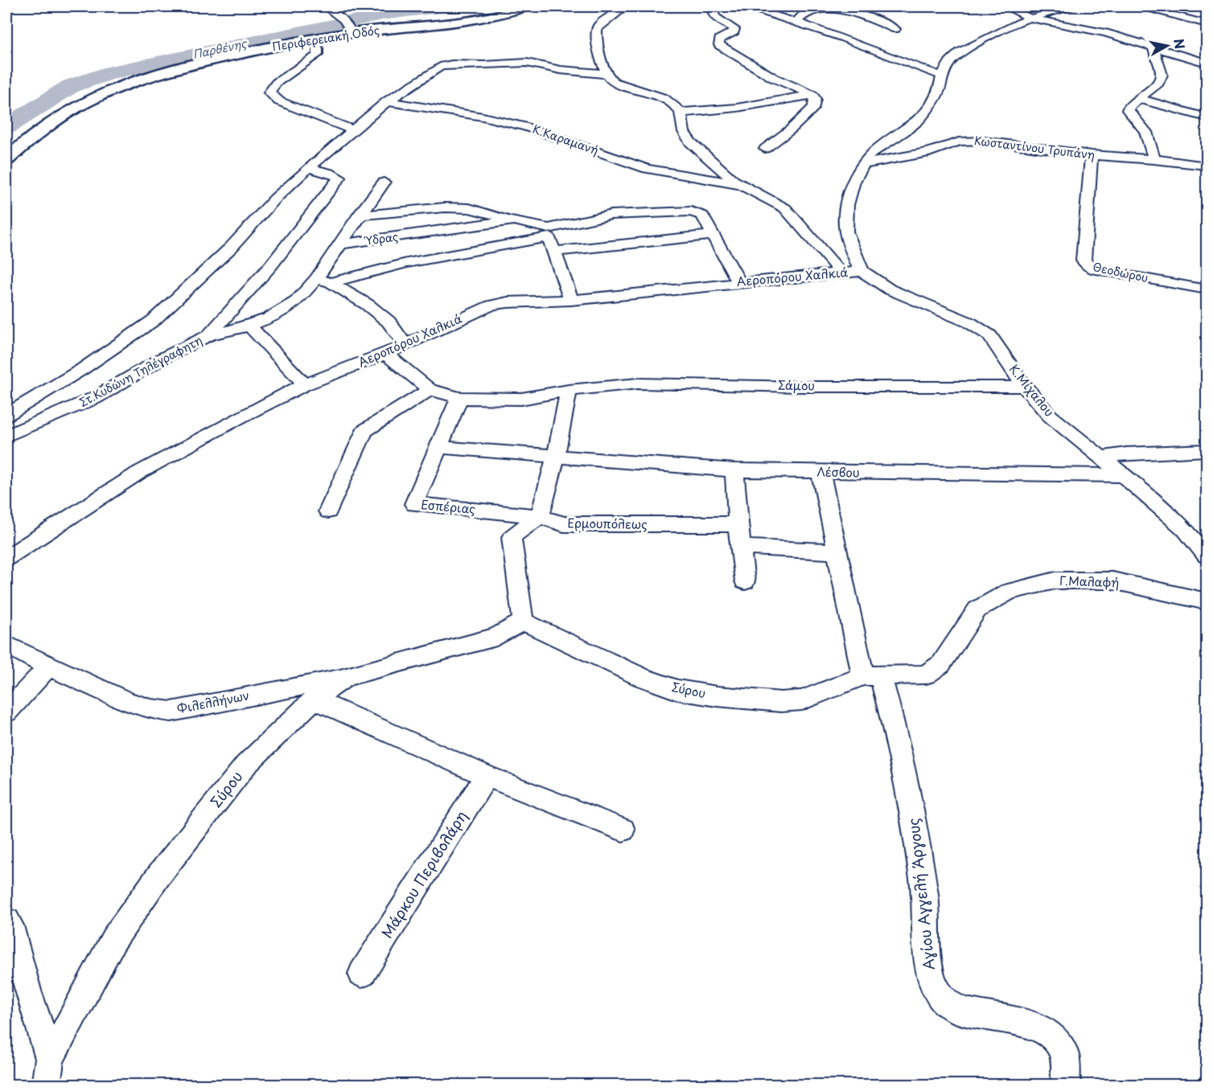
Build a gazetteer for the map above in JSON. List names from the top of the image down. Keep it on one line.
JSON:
{"streets":{"main road":["Περιφερειακή Οδός"],"street":["Κ.Καραμανή","Κωσταντίνου Τρυπάνη","Ύδρας","Θεοδώρου","Αεροπόρου Χαλκιά","Στ.Κυδώνη Τηλέγραφητη","Σάμου","Κ.Μίχαλου","Λέσβου","Εσπέριας","Ερμουπόλεως","Γ.Μαλαφή","Σύρου","Φιλελλήνων","Μάρκου Περιβολάρη","Αγίου Αγγελή Άργους"]},"crossings":[["Κωσταντίνου Τρυπάνη","Θεοδώρου"],["Ύδρας","Αεροπόρου Χαλκιά"],["Αεροπόρου Χαλκιά","Κ.Μίχαλου"],["Σάμου","Κ.Μίχαλου"],["Σάμου","Εσπέριας"],["Κ.Μίχαλου","Λέσβου"],["Εσπέριας","Ερμουπόλεως"],["Γ.Μαλαφή","Σύρου"],["Γ.Μαλαφή","Αγίου Αγγελή Άργους"],["Σύρου","Φιλελλήνων"],["Σύρου","Αγίου Αγγελή Άργους"]],"water":["Παρθένης"],"north":"right"}
